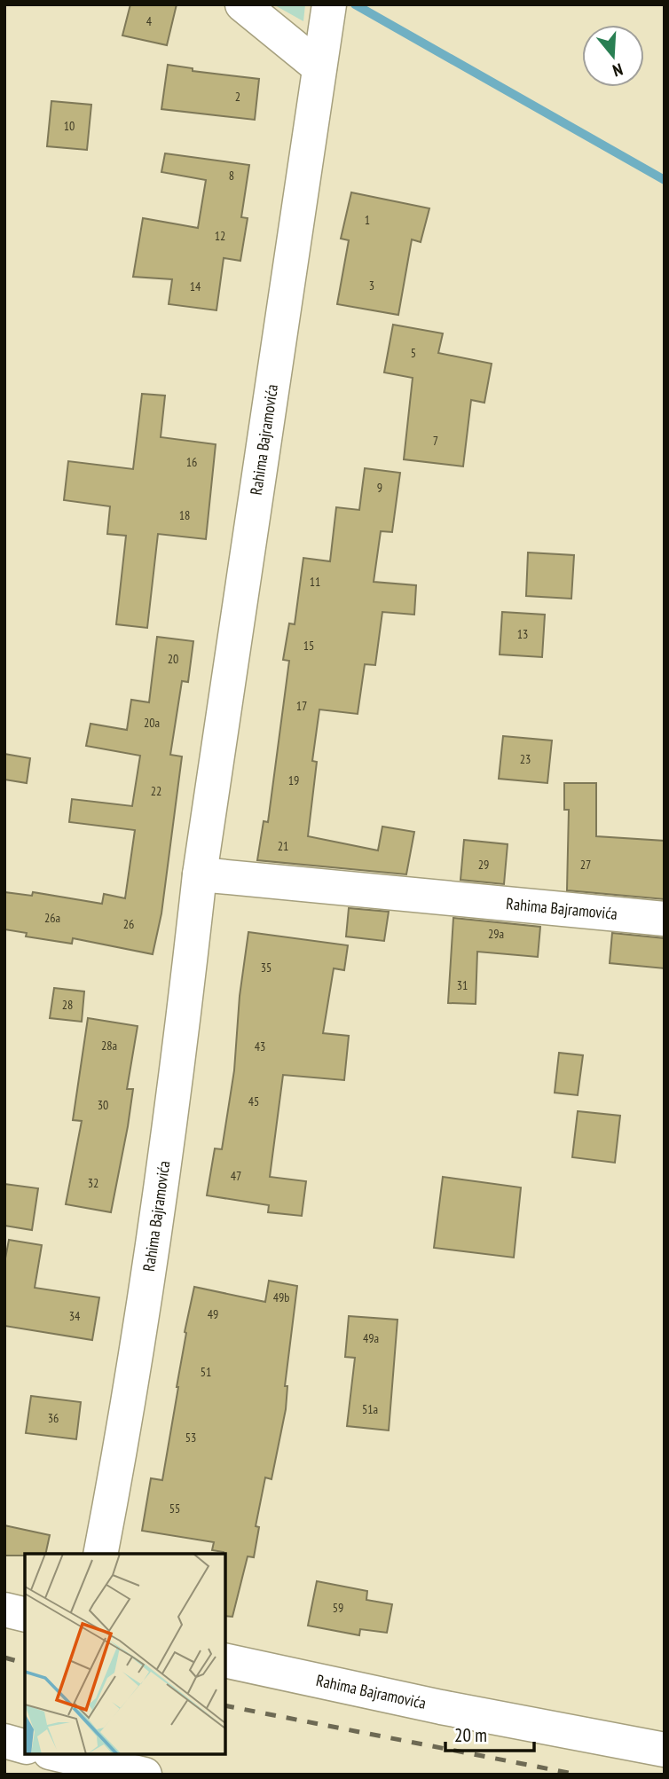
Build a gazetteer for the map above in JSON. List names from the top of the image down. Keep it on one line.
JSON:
{"streets":{"street":["Rahima Bajramovića"]},"house_numbers":["4","2","10","8","1","12","3","14","5","7","16","9","18","11","13","15","20","17","20a","23","19","22","21","29","27","26a","26","29a","35","31","28","28a","43","45","30","47","32","49b","49","34","49a","51","51a","36","53","55","59"],"scale_bar":"20 m","north":"bottom"}
